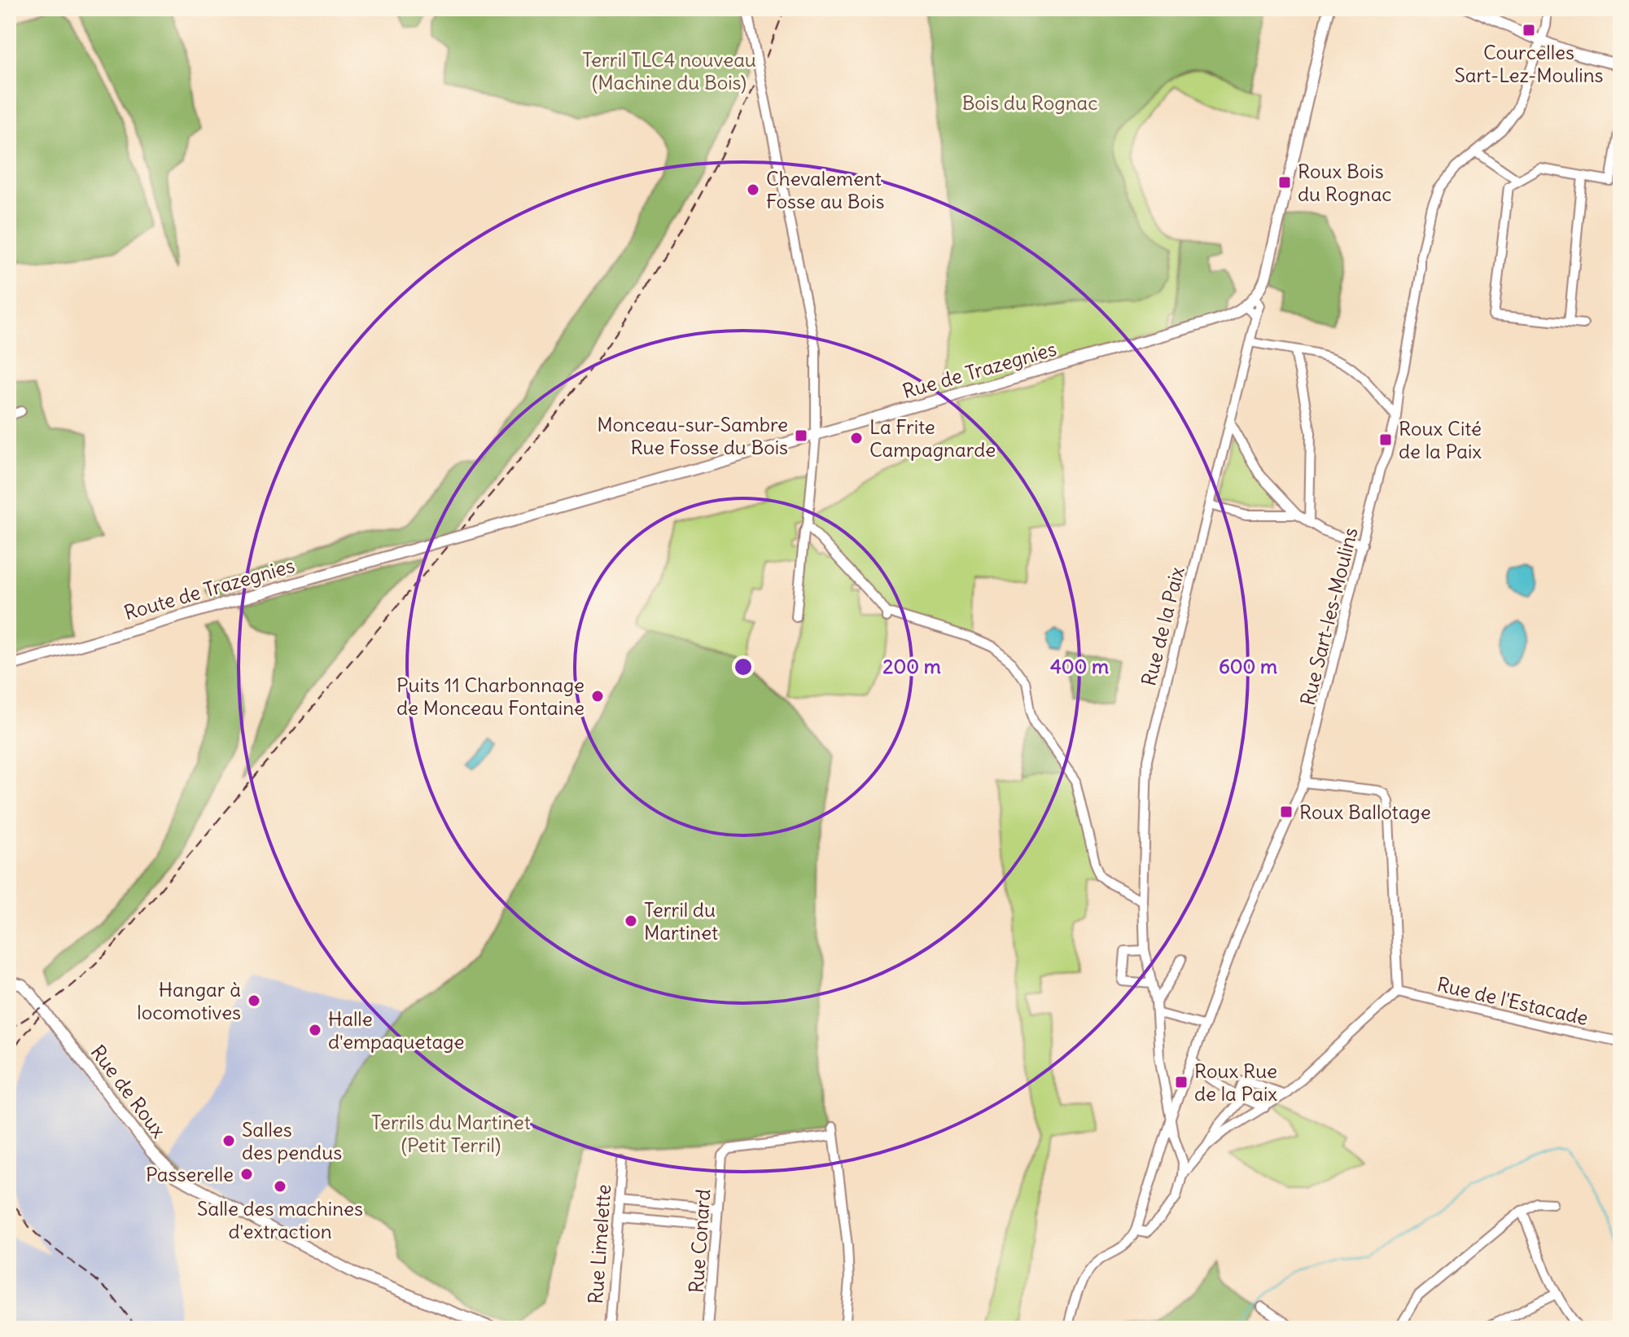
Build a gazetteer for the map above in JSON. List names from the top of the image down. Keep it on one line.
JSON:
{"streets":{"main road":["Rue de Trazegnies","Route de Trazegnies","Rue de Roux"],"street":["Rue Sart-les-Moulins","Rue de la Paix","Rue de l'Estacade","Rue Conard","Rue Limelette"]},"crossings":[["Rue de Trazegnies","Route de Trazegnies"],["Rue de Trazegnies","Rue de la Paix"],["Rue Sart-les-Moulins","Rue de la Paix"]],"parks":["Terril TLC4 nouveau (Machine du Bois)","Bois du Rognac","Terrils du Martinet (Petit Terril)"],"places":{"transit":["Courcelles Sart-Lez-Moulins","Roux Bois du Rognac","Monceau-sur-Sambre Rue Fosse du Bois","Roux Cité de la Paix","Roux Ballotage","Roux Rue de la Paix"],"other":["Chevalement Fosse au Bois","La Frite Campagnarde","Puits 11 Charbonnage de Monceau Fontaine","Terril du Martinet","Hangar à locomotives","Halle d'empaquetage","Salles des pendus","Passerelle","Salle des machines d'extraction"]},"rings":["200 m","400 m","600 m"]}
